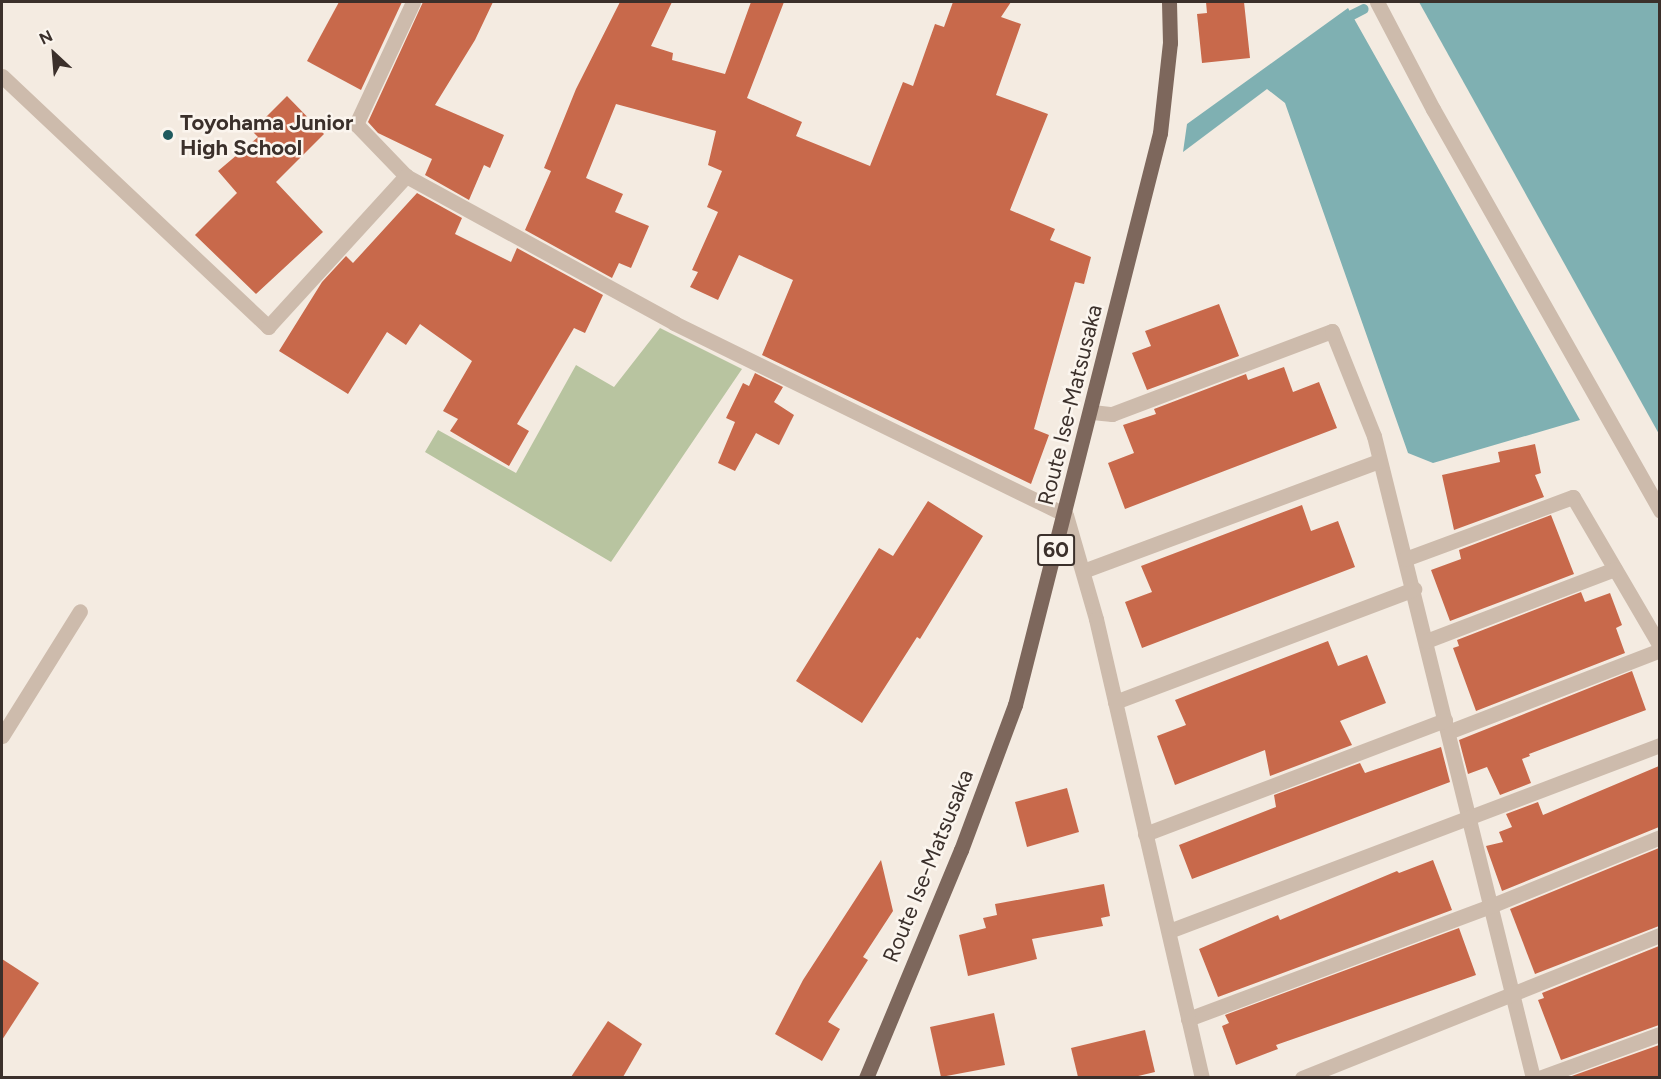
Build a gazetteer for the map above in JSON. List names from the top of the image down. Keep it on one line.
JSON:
{"streets":{"main road":["Route Ise-Matsusaka","60"]},"places":["Toyohama Junior High School"],"north":"top left"}
